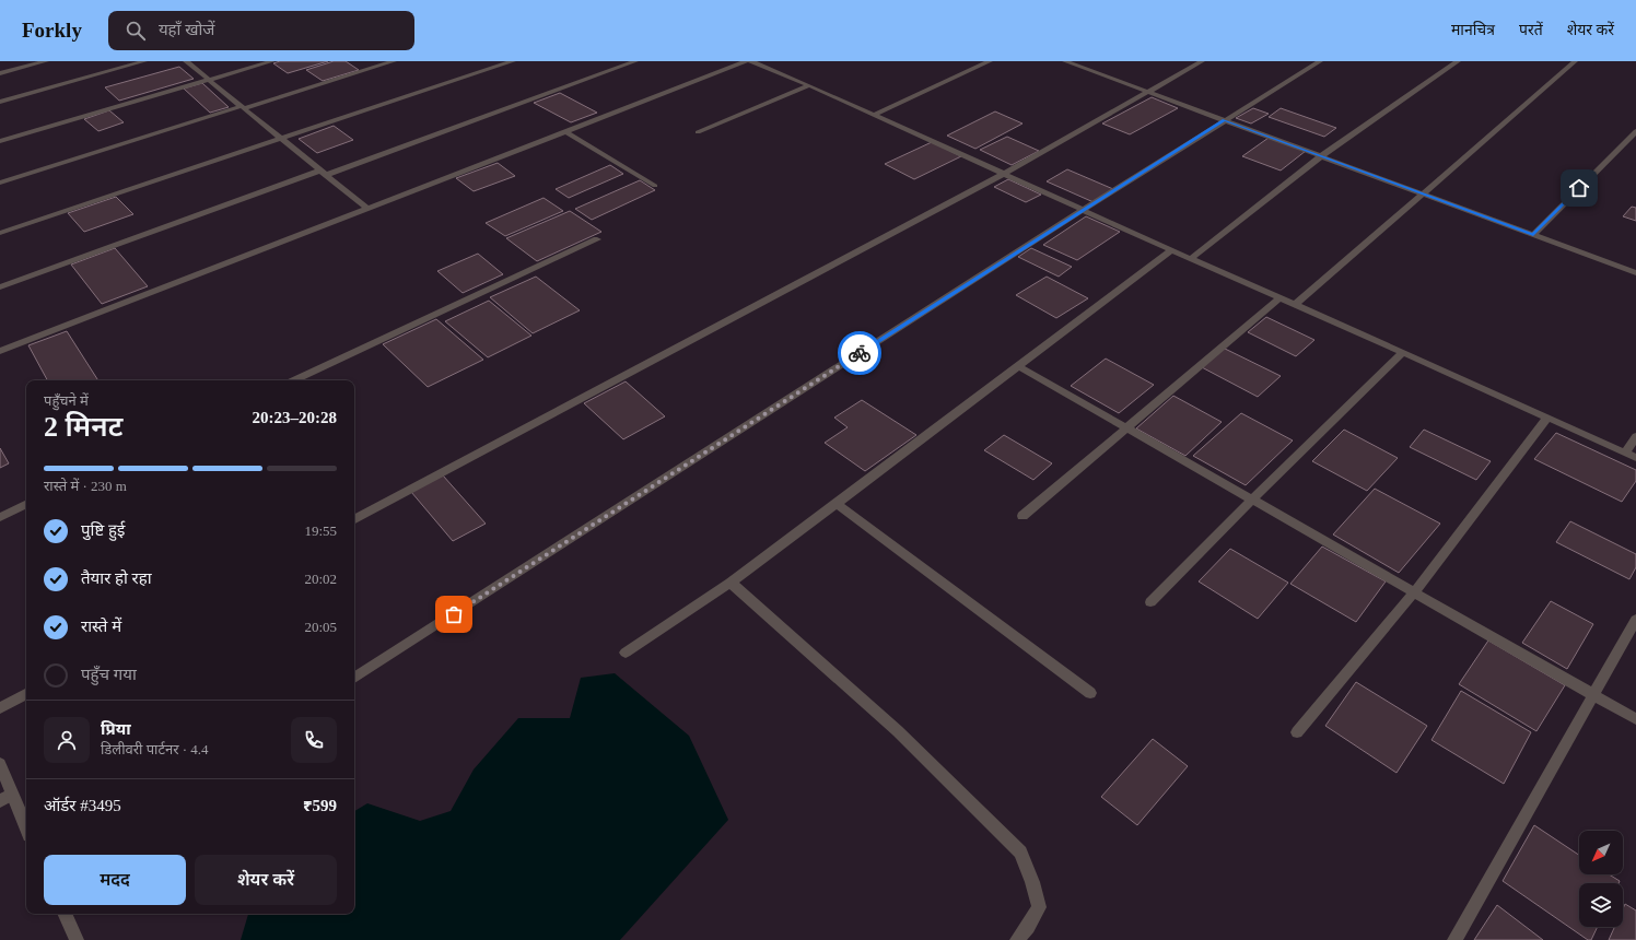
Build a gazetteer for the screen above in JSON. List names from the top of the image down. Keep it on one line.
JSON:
{"north":"bottom left","page":{"header":"Forkly","search":"यहाँ खोजें","nav":["मानचित्र","परतें","शेयर करें"],"heading":["2 मिनट","पहुँचने में","20:23–20:28"],"panel":["प्रिया","डिलीवरी पार्टनर · 4.4","ऑर्डर #3495","₹599"],"bar":"रास्ते में · 230 m","list":[["पुष्टि हुई","19:55"],["तैयार हो रहा","20:02"],["रास्ते में","20:05"],"पहुँच गया"],"buttons":["मदद","शेयर करें"]}}
